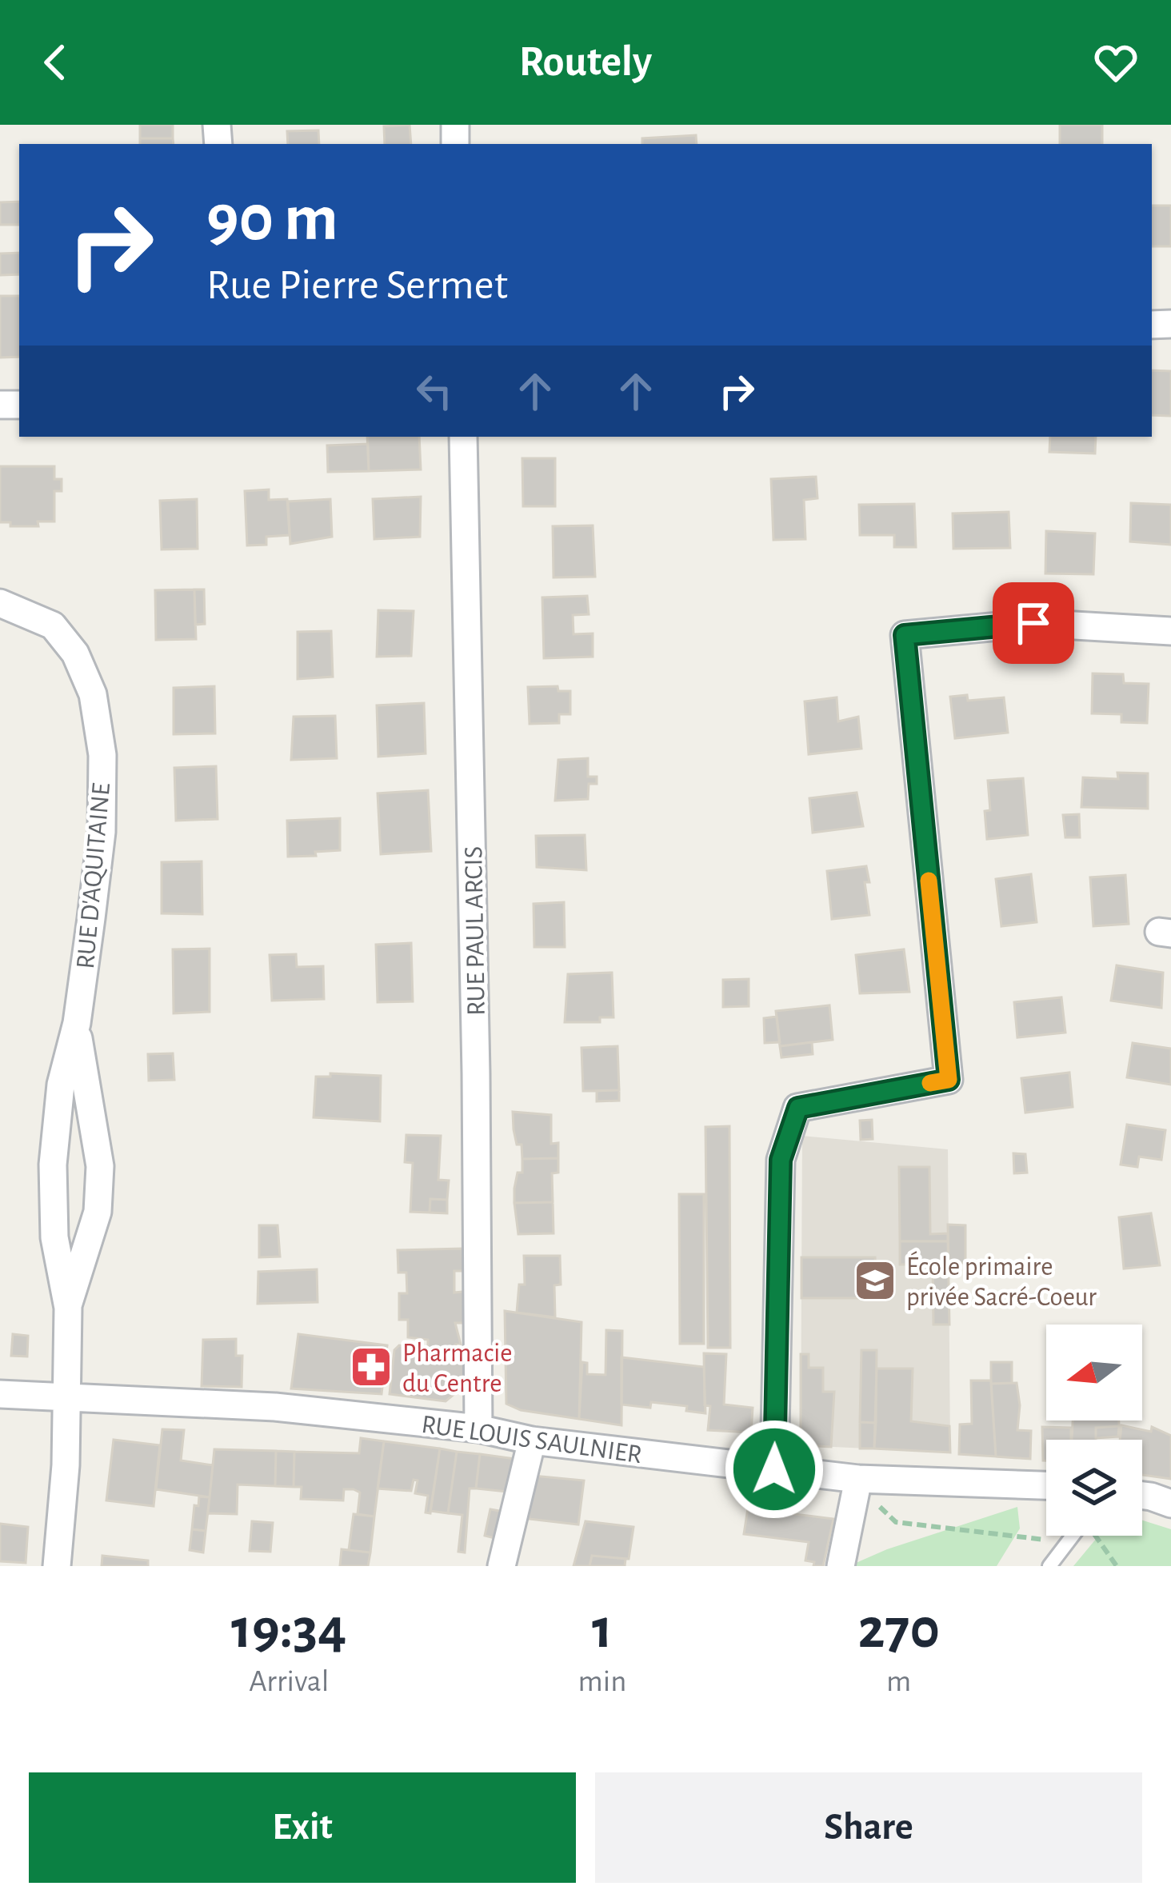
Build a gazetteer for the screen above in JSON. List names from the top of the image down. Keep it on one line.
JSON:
{"streets":{"street":["RUE D'AQUITAINE","RUE PAUL ARCIS","RUE LOUIS SAULNIER"]},"crossings":[["RUE D'AQUITAINE","RUE LOUIS SAULNIER"],["RUE PAUL ARCIS","RUE LOUIS SAULNIER"]],"places":{"school or university":["École primaire privée Sacré-Coeur"],"pharmacy":["Pharmacie du Centre"]},"north":"left","page":{"header":"Routely","turn":["90 m","Rue Pierre Sermet"],"eta":["19:34","Arrival","1","min","270","m"],"buttons":["Exit","Share"]}}
